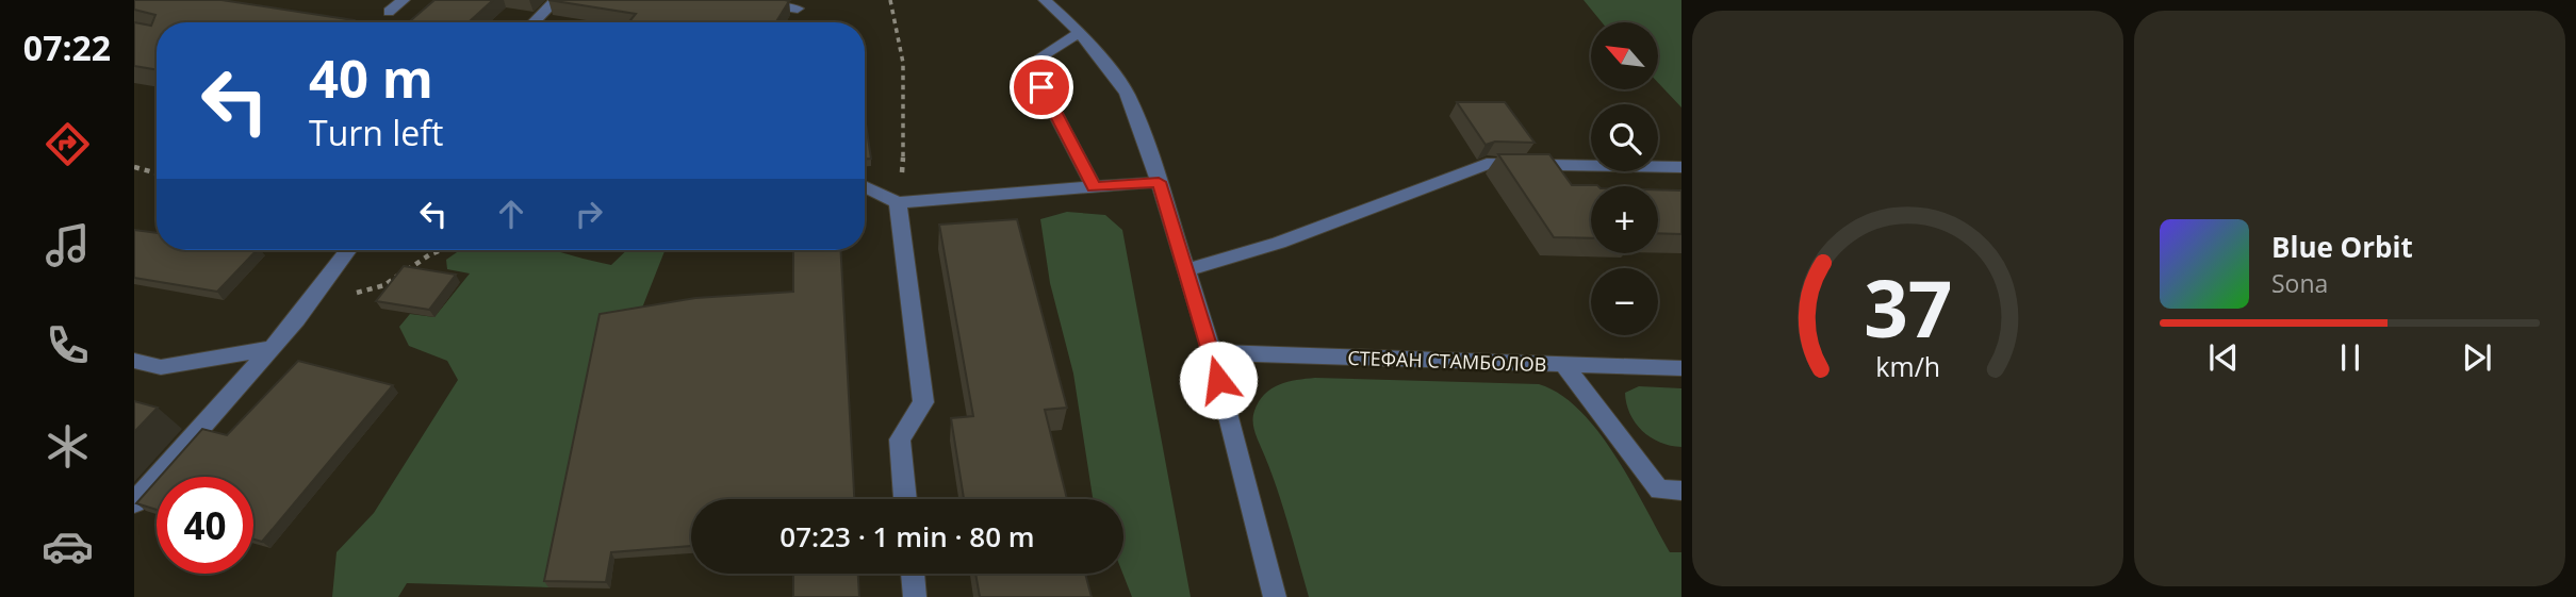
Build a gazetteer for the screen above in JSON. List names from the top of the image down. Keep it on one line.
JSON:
{"streets":{"street":["СТЕФАН СТАМБОЛОВ"]},"north":"top left","page":{"tabs":"07:22","map_buttons":["+","−"],"turn":["40 m","Turn left"],"song":["Blue Orbit","Sona"],"limit":"40","trip":"07:23 · 1 min · 80 m","gauge":["37","km/h"]}}
